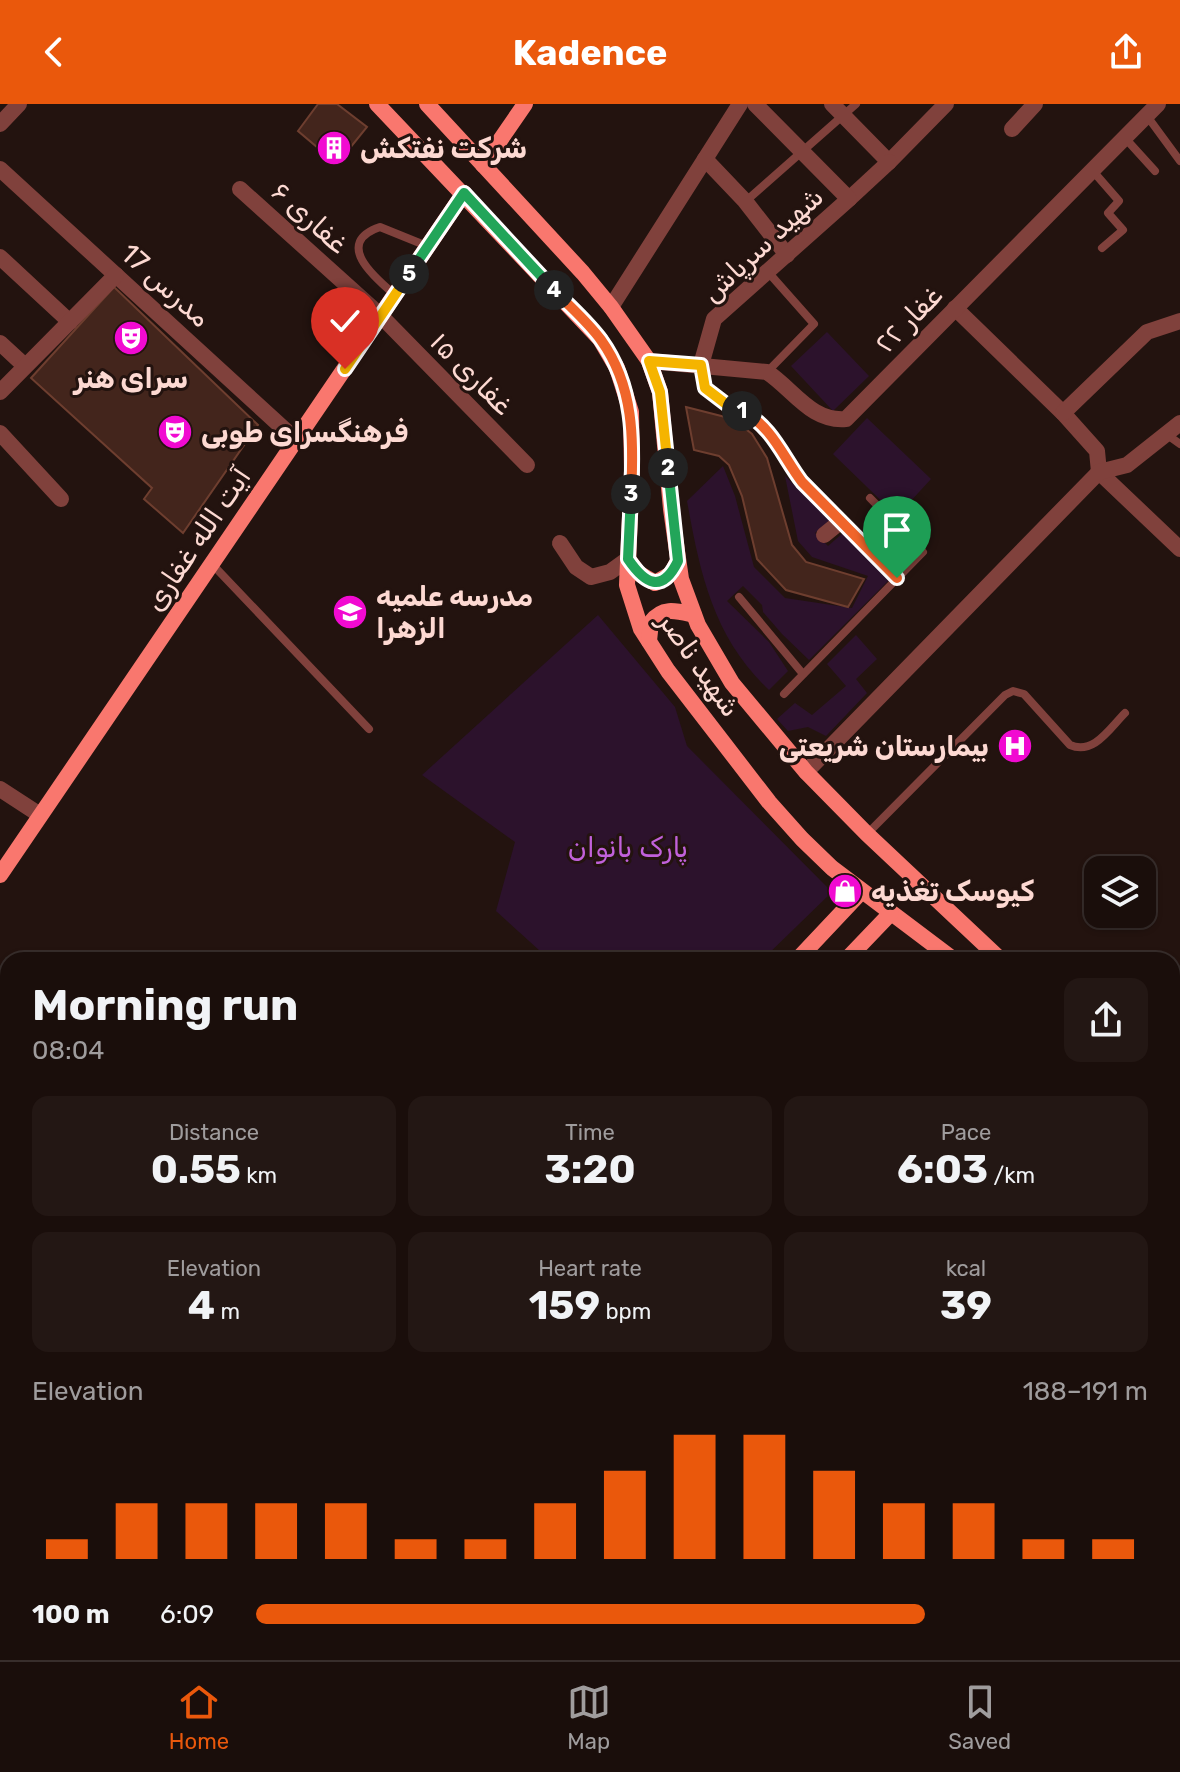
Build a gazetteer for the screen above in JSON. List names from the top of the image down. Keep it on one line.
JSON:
{"streets":{"main road":["آیت الله غفاری","شهید ناصر"],"street":["غفاری ۶","شهید سرپاش","مدرس 17","غفار ۲۲","غفاری ۱۵"]},"crossings":[["غفاری ۶","غفاری ۱۵"],["غفاری ۶","آیت الله غفاری"],["مدرس 17","آیت الله غفاری"],["غفاری ۱۵","آیت الله غفاری"],["آیت الله غفاری","شهید ناصر"]],"parks":["پارک بانوان"],"places":{"building":["شرکت نفتکش"],"theatre":["سرای هنر","فرهنگسرای طوبی"],"school or university":["مدرسه علمیه الزهرا"],"hospital":["بیمارستان شریعتی"],"shop":["کیوسک تغذیه"]},"page":{"header":"Kadence","pins":["5","4","1","2","3"],"heading":["Morning run","08:04"],"stats":[["Distance","0.55 km"],["Time","3:20"],["Pace","6:03 /km"],["Elevation","4 m"],["Heart rate","159 bpm"],["kcal","39"]],"chart":["Elevation","188–191 m"],"list":[{"name":"100 m","note":"6:09"}],"tabs":["Home","Map","Saved"]}}
